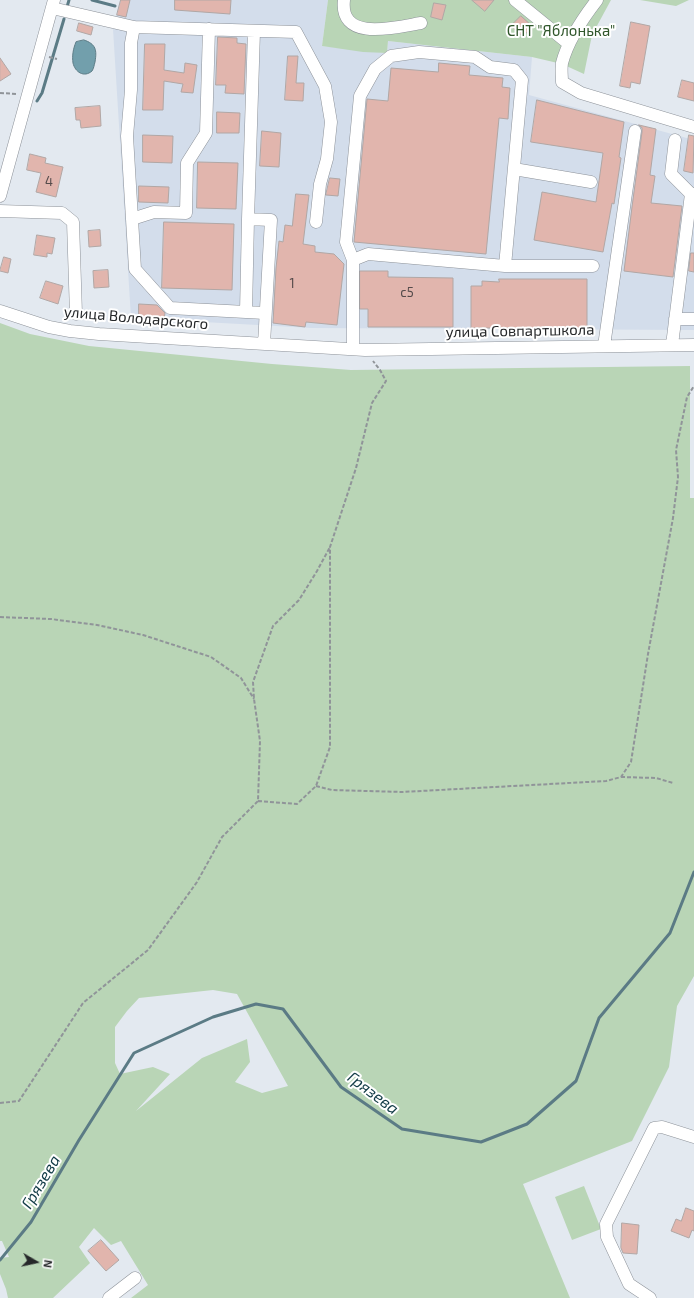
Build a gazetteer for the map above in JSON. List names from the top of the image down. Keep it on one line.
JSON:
{"streets":{"street":["улица Володарского","улица Совпартшкола"]},"crossings":[["улица Володарского","улица Совпартшкола"]],"water":["Грязева"],"parks":["СНТ \"Яблонька\""],"house_numbers":["4","1","с5"],"north":"right"}
